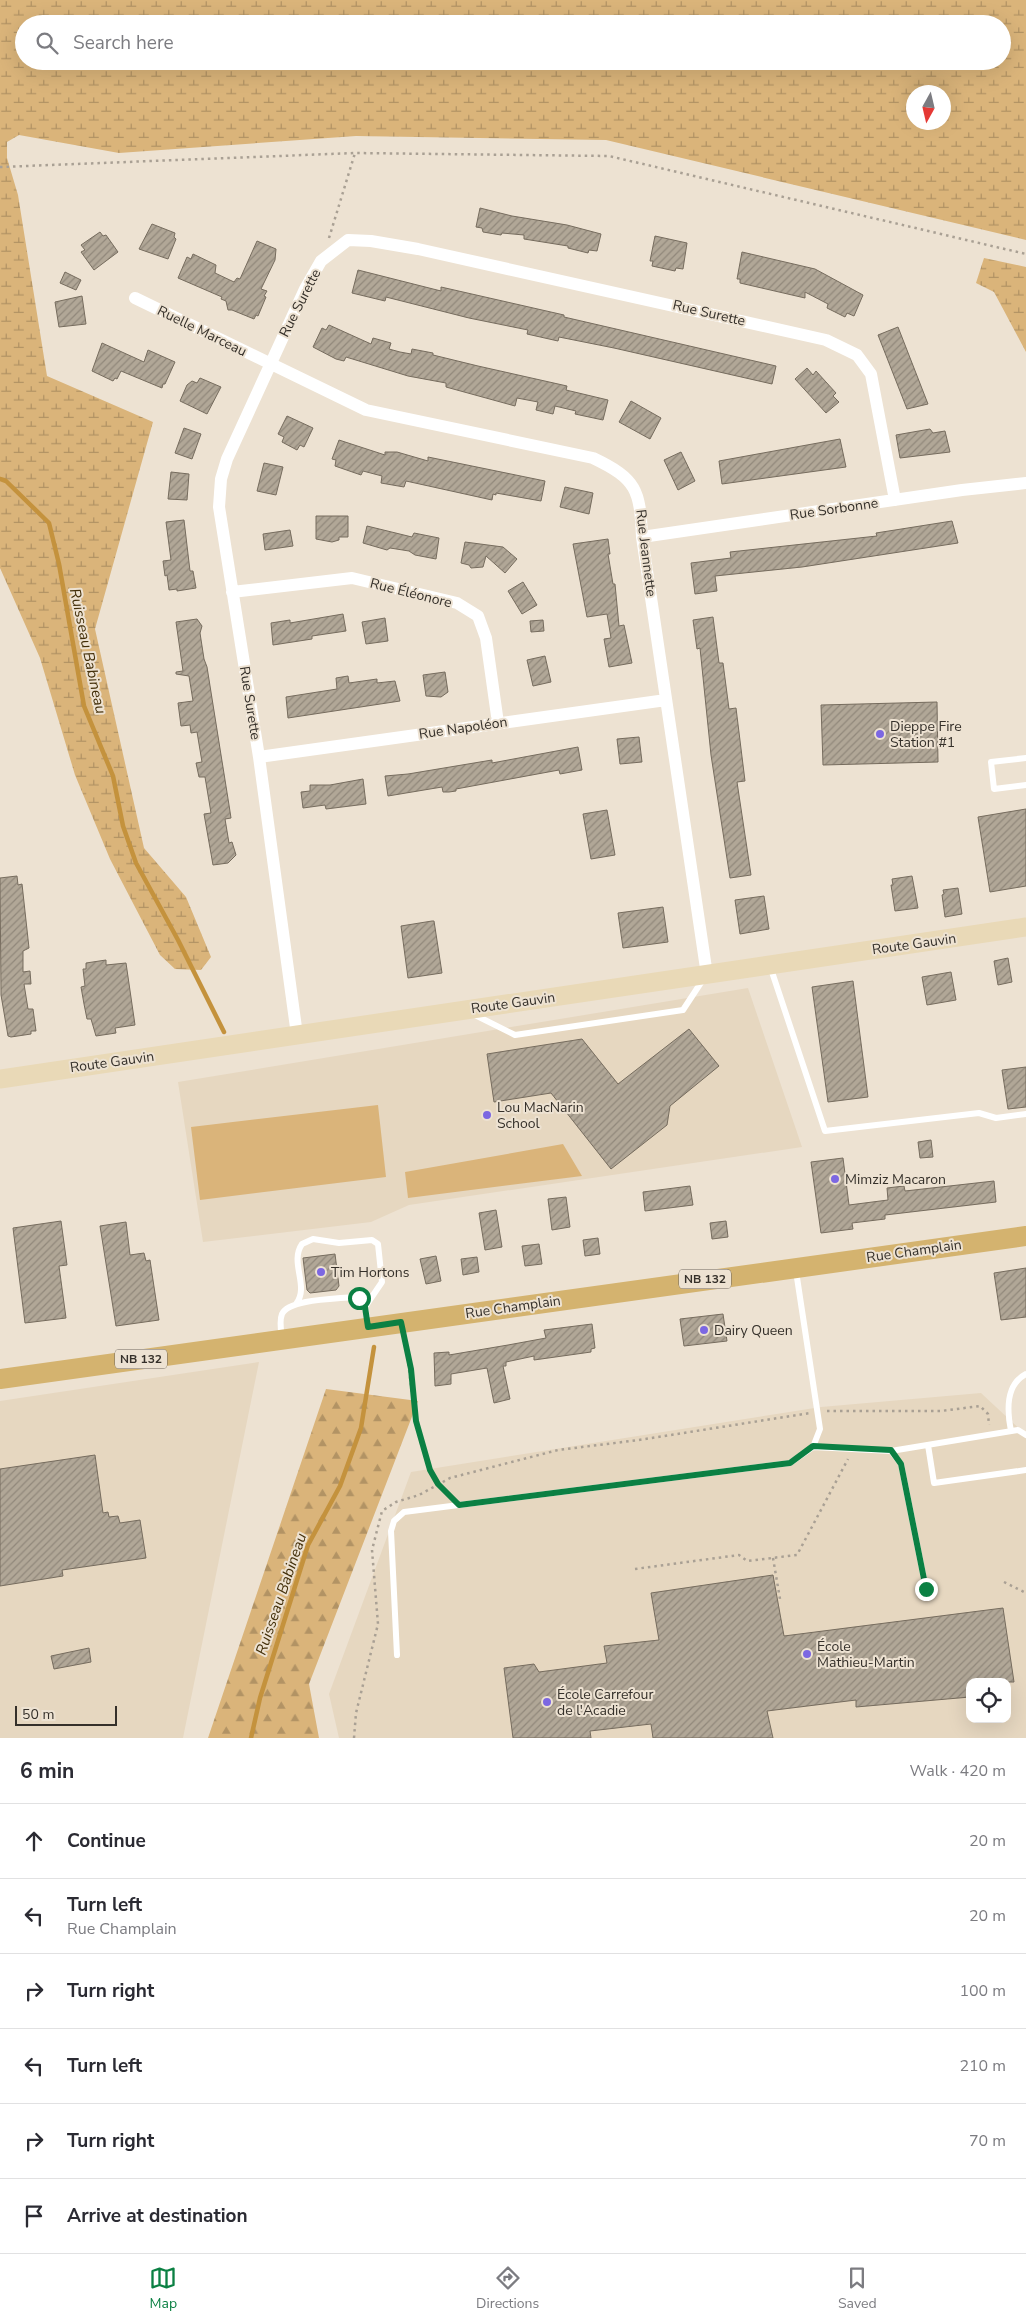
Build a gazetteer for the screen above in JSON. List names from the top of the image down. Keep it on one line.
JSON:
{"streets":{"main road":["Rue Champlain","NB 132"],"street":["Rue Surette","Ruelle Marceau","Rue Sorbonne","Rue Jeannette","Rue Éléonore","Rue Napoléon","Route Gauvin"]},"crossings":[["Rue Surette","Ruelle Marceau"],["Rue Surette","Rue Sorbonne"],["Rue Surette","Rue Jeannette"],["Rue Surette","Rue Éléonore"],["Rue Surette","Rue Napoléon"],["Rue Surette","Route Gauvin"],["Ruelle Marceau","Rue Jeannette"],["Rue Sorbonne","Rue Jeannette"],["Rue Jeannette","Rue Napoléon"],["Rue Jeannette","Route Gauvin"],["Rue Éléonore","Rue Napoléon"]],"water":["Ruisseau Babineau"],"places":["Dieppe Fire Station #1","Lou MacNarin School","Mimziz Macaron","Tim Hortons","Dairy Queen","École Mathieu-Martin","École Carrefour de l'Acadie"],"scale_bar":"50 m","north":"bottom","page":{"search":"Search here","scale":"50 m","heading":["6 min","Walk · 420 m"],"list":[["Continue","20 m"],["Turn left","Rue Champlain","20 m"],["Turn right","100 m"],["Turn left","210 m"],["Turn right","70 m"],"Arrive at destination"],"nav":["Map","Directions","Saved"]}}
